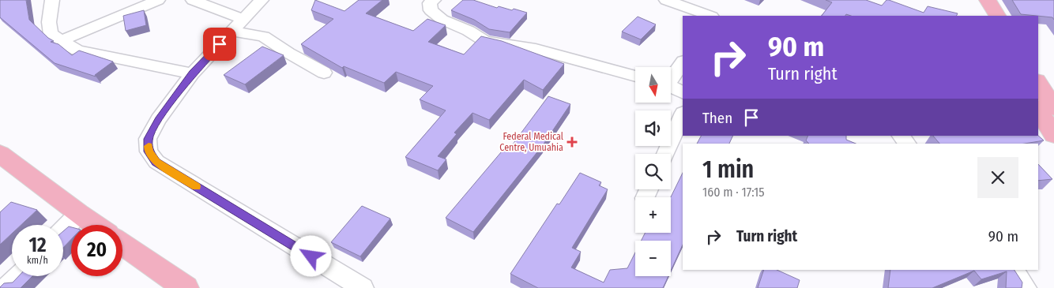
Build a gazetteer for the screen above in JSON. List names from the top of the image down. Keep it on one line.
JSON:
{"places":{"health":["Federal Medical Centre, Umuahia"]},"north":"bottom","page":{"turn":["90 m","Turn right"],"map_buttons":["+","−"],"then":"Then","heading":["1 min","160 m · 17:15"],"list":[{"name":"Turn right","value":"90 m"}],"speed":"12 km/h","limit":"20"}}
